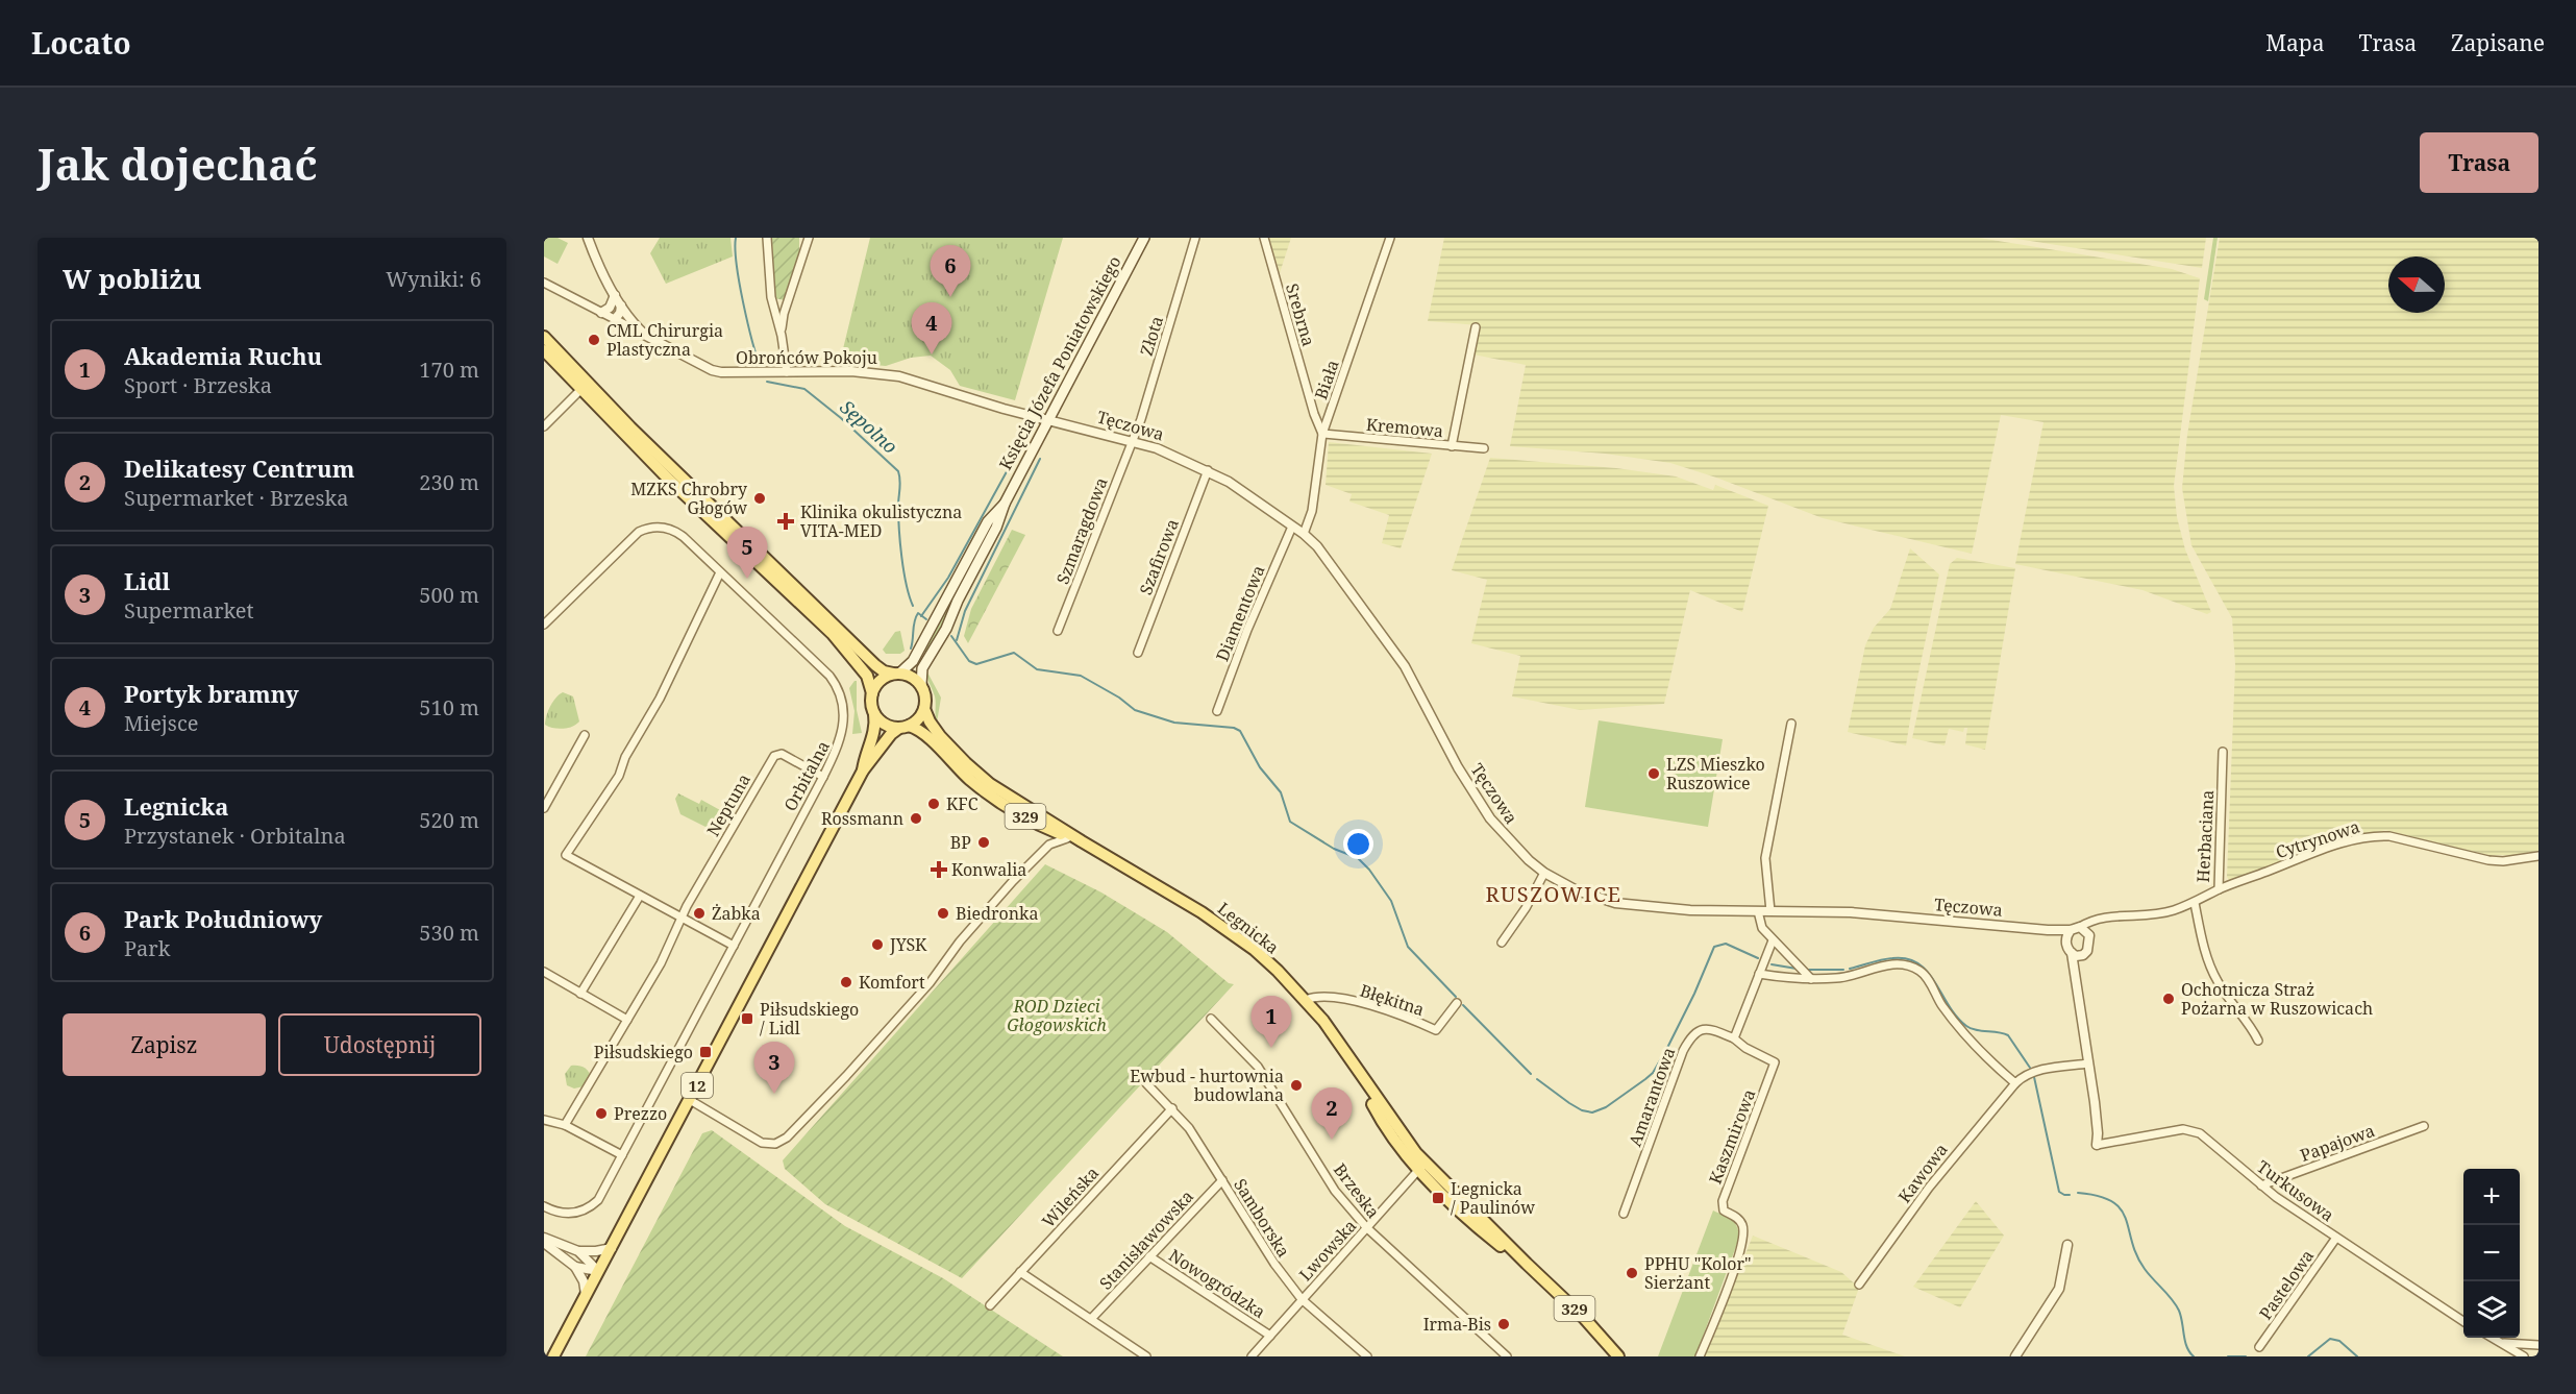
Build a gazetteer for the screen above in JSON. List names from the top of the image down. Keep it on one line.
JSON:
{"streets":{"main road":["Księcia Józefa Poniatowskiego","329","Legnicka","12"],"street":["Srebrna","Złota","Obrońców Pokoju","Biała","Tęczowa","Kremowa","Szmaragdowa","Szafirowa","Diamentowa","Orbitalna","Neptuna","Herbaciana","Cytrynowa","Błękitna","Amarantowa","Kaszmirowa","Papajowa","Kawowa","Brzeska","Turkusowa","Wileńska","Samborska","Stanisławowska","Lwowska","Nowogródzka","Pastelowa"]},"crossings":[["Srebrna","Biała"],["Srebrna","Kremowa"],["Złota","Tęczowa"],["Złota","Szmaragdowa"],["Obrońców Pokoju","Księcia Józefa Poniatowskiego"],["Obrońców Pokoju","Tęczowa"],["Księcia Józefa Poniatowskiego","Tęczowa"],["Księcia Józefa Poniatowskiego","Legnicka"],["Księcia Józefa Poniatowskiego","12"],["Biała","Tęczowa"],["Biała","Kremowa"],["Tęczowa","Szmaragdowa"],["Tęczowa","Szafirowa"],["Tęczowa","Diamentowa"],["Tęczowa","Herbaciana"],["Tęczowa","Turkusowa"],["Orbitalna","Neptuna"],["Herbaciana","Cytrynowa"],["Legnicka","Błękitna"],["Legnicka","12"],["Legnicka","Lwowska"],["Amarantowa","Kaszmirowa"],["Papajowa","Turkusowa"],["Brzeska","Lwowska"],["Turkusowa","Pastelowa"],["Wileńska","Samborska"],["Samborska","Stanisławowska"],["Samborska","Lwowska"],["Stanisławowska","Nowogródzka"],["Lwowska","Nowogródzka"]],"districts":["RUSZOWICE"],"water":["Sępolno"],"parks":["ROD Dzieci Głogowskich"],"places":{"other":["CML Chirurgia Plastyczna","MZKS Chrobry Głogów","LZS Mieszko Ruszowice","KFC","Rossmann","BP","Żabka","Biedronka","JYSK","Komfort","Ochotnicza Straż Pożarna w Ruszowicach","Ewbud - hurtownia budowlana","Prezzo","PPHU \"Kolor\" Sierżant","Irma-Bis"],"health":["Klinika okulistyczna VITA-MED","Konwalia"],"transit":["Piłsudskiego / Lidl","Piłsudskiego","Legnicka / Paulinów"]},"north":"left","page":{"header":"Locato","nav":["Mapa","Trasa","Zapisane"],"buttons":["Trasa",["Zapisz","Udostępnij"]],"title":"Jak dojechać","heading":["W pobliżu","Wyniki: 6"],"pins":["6","4","5","1","3","2"],"list":[{"mark":"1","name":"Akademia Ruchu","note":"Sport · Brzeska","value":"170 m"},{"mark":"2","name":"Delikatesy Centrum","note":"Supermarket · Brzeska","value":"230 m"},{"mark":"3","name":"Lidl","note":"Supermarket","value":"500 m"},{"mark":"4","name":"Portyk bramny","note":"Miejsce","value":"510 m"},{"mark":"5","name":"Legnicka","note":"Przystanek · Orbitalna","value":"520 m"},{"mark":"6","name":"Park Południowy","note":"Park","value":"530 m"}],"map_buttons":["+","−"]}}
